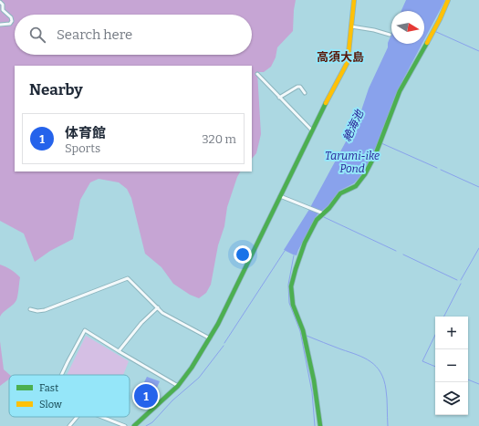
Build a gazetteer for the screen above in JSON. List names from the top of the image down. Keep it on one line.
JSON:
{"districts":["高須大島"],"water":["絶海池","Tarumi-ike Pond"],"legend":["Fast","Slow"],"north":"right","page":{"search":"Search here","heading":"Nearby","list":[{"mark":"1","name":"体育館","note":"Sports","value":"320 m"}],"map_buttons":["+","−"],"pins":"1"}}
